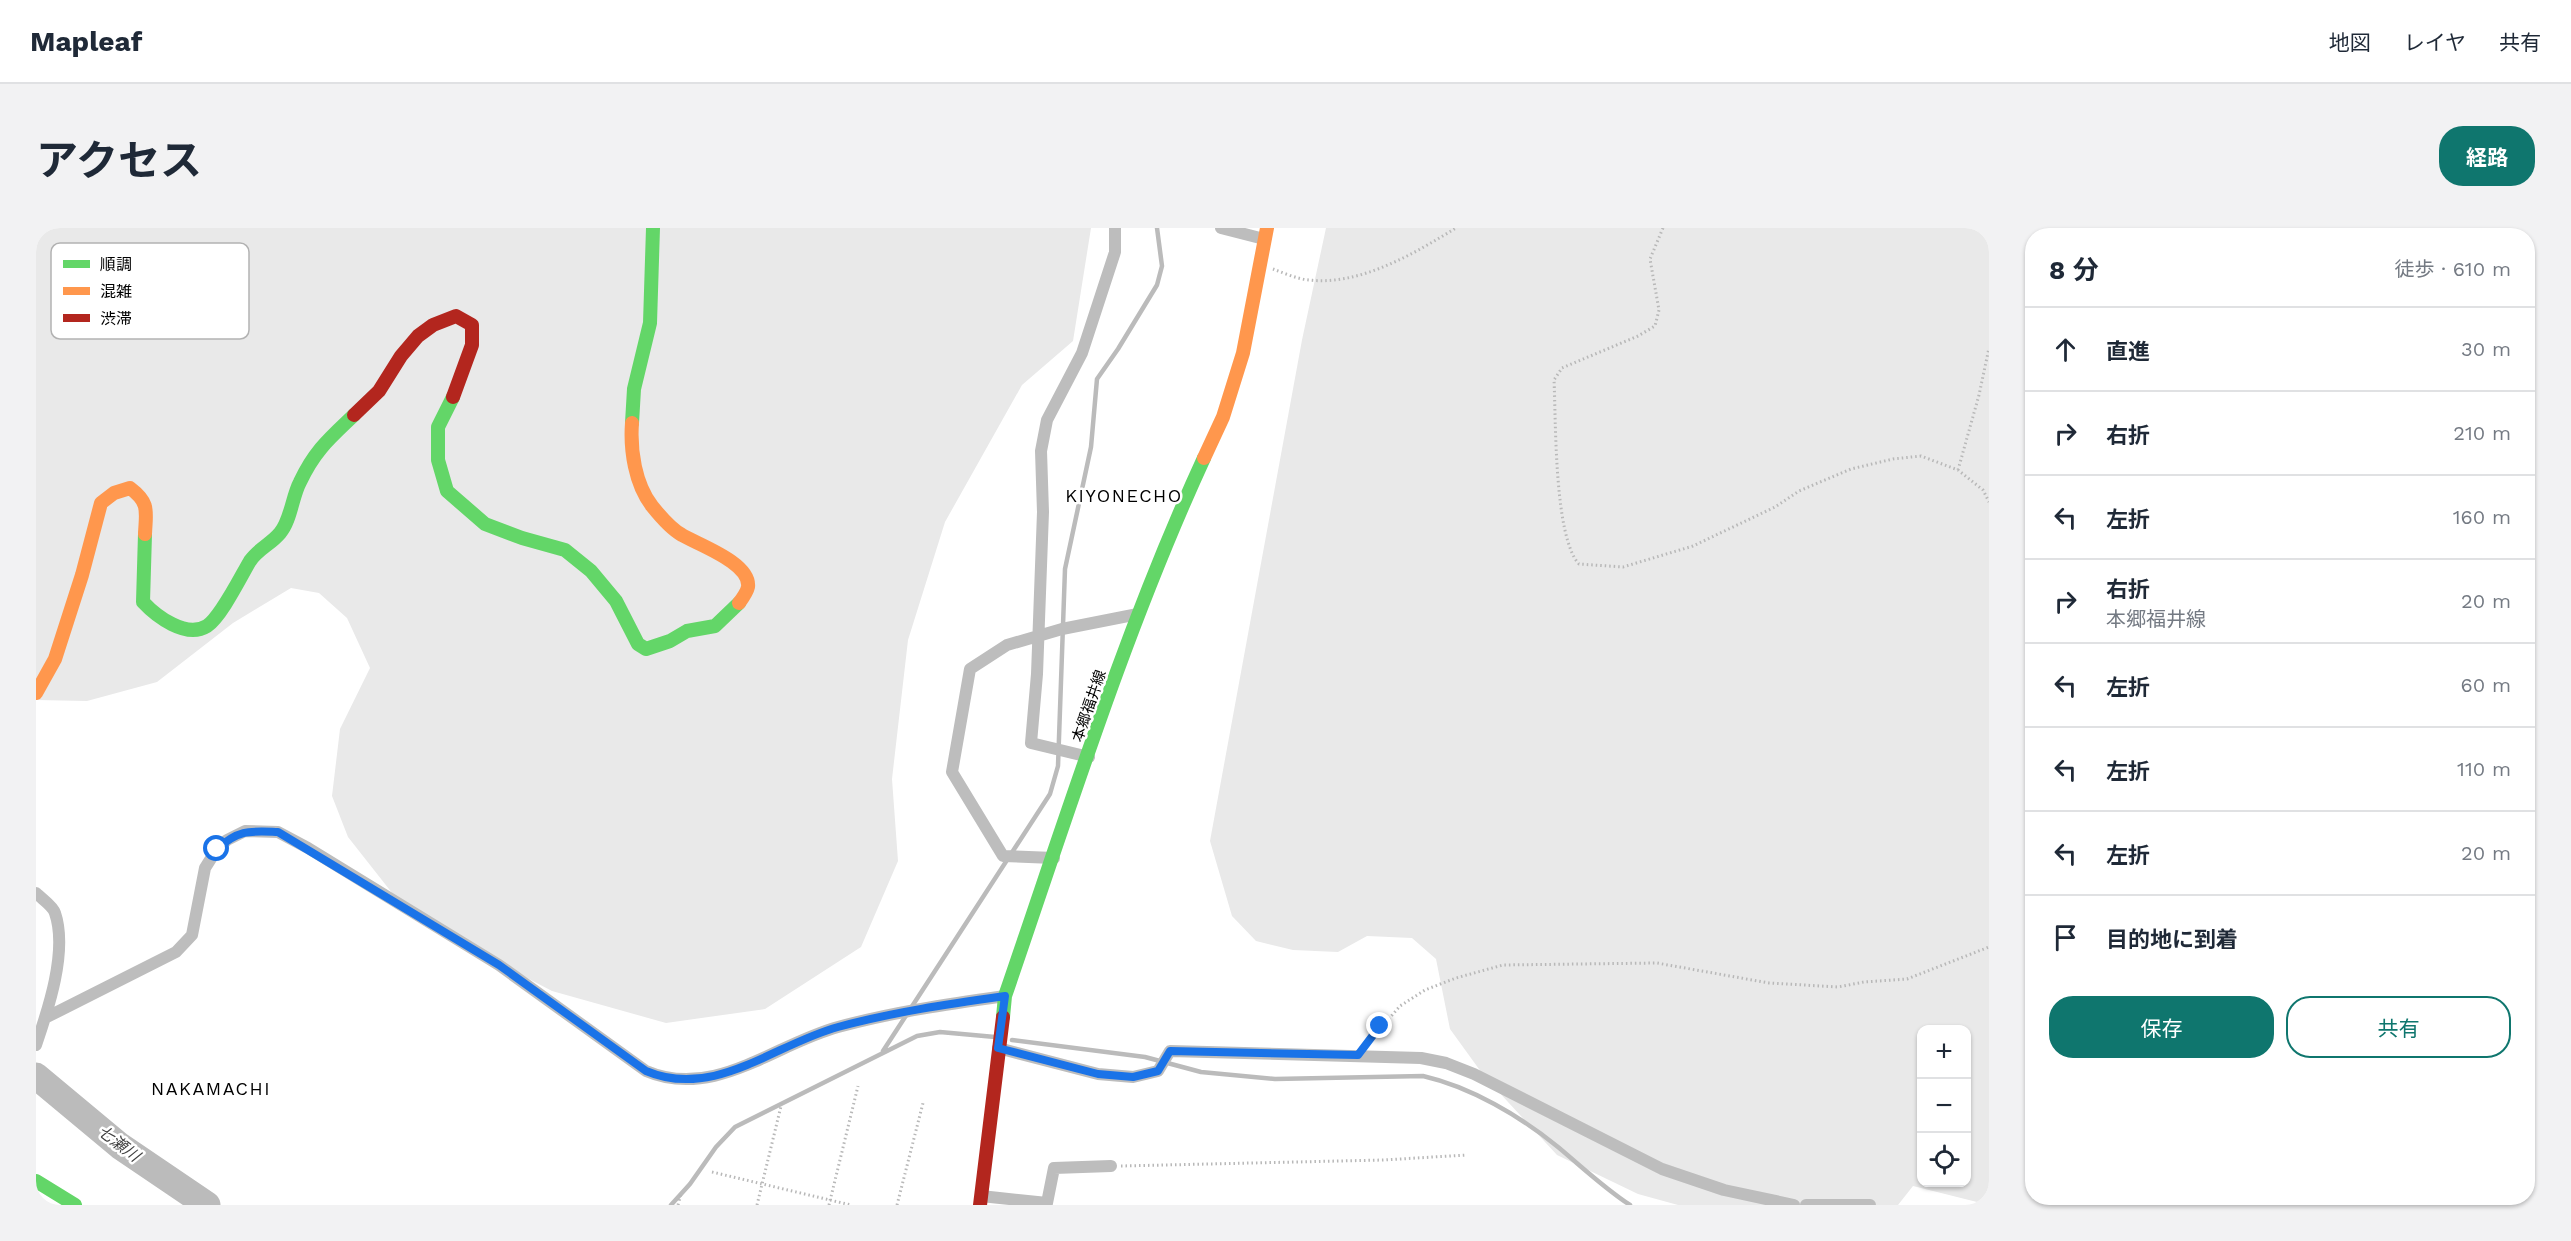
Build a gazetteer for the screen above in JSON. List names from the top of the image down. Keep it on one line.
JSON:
{"streets":{"street":["本郷福井線"]},"districts":["KIYONECHO","NAKAMACHI"],"water":["七瀬川"],"legend":["順調","混雑","渋滞"],"page":{"header":"Mapleaf","nav":["地図","レイヤ","共有"],"title":"アクセス","buttons":["経路",["保存","共有"]],"heading":["8 分","徒歩 · 610 m"],"list":[["直進","30 m"],["右折","210 m"],["左折","160 m"],["右折","本郷福井線","20 m"],["左折","60 m"],["左折","110 m"],["左折","20 m"],"目的地に到着"],"map_buttons":["+","−"]}}
